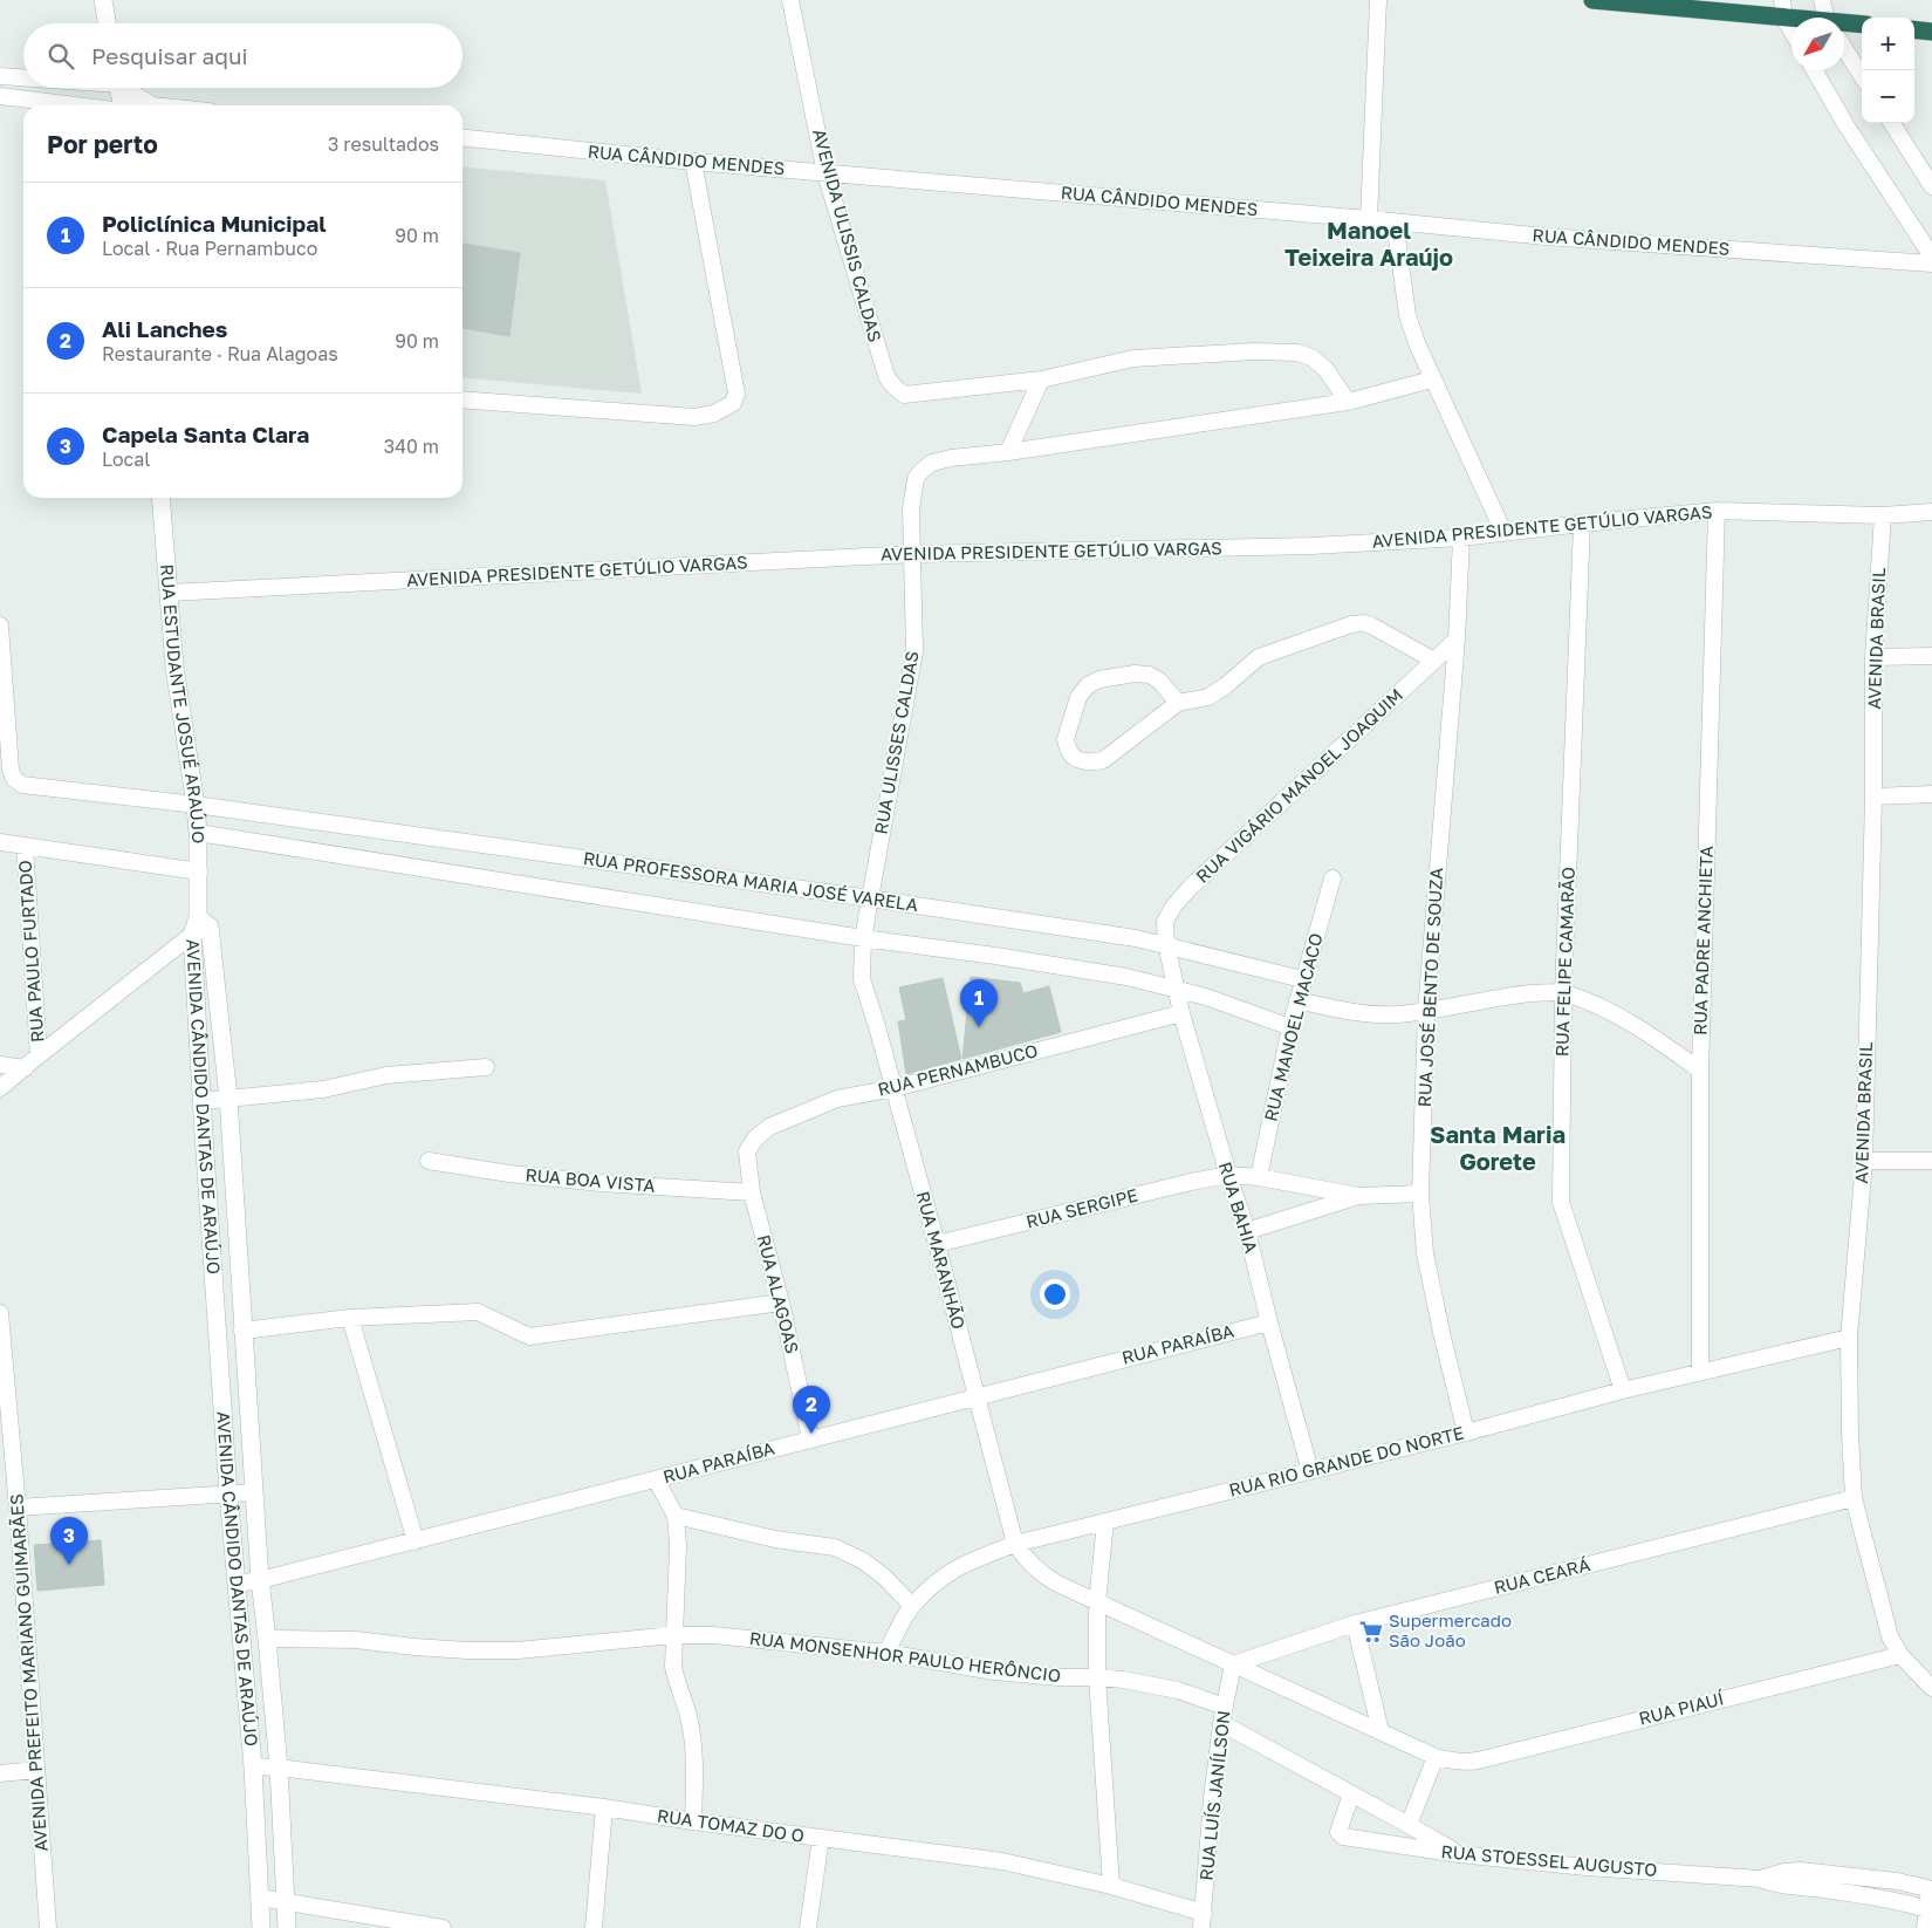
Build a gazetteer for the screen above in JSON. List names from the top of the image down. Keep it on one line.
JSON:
{"streets":{"main road":["RUA ESTUDANTE JOSUÉ ARAÚJO","AVENIDA CÂNDIDO DANTAS DE ARAÚJO"],"street":["RUA CÂNDIDO MENDES","AVENIDA ULISSIS CALDAS","AVENIDA PRESIDENTE GETÚLIO VARGAS","AVENIDA BRASIL","RUA ULISSES CALDAS","RUA VIGÁRIO MANOEL JOAQUIM","RUA PROFESSORA MARIA JOSÉ VARELA","RUA PADRE ANCHIETA","RUA PAULO FURTADO","RUA FELIPE CAMARÃO","RUA JOSÉ BENTO DE SOUZA","RUA MANOEL MACACO","RUA PERNAMBUCO","RUA BOA VISTA","RUA BAHIA","RUA SERGIPE","RUA MARANHÃO","RUA ALAGOAS","RUA PARAÍBA","RUA RIO GRANDE DO NORTE","RUA CEARÁ","RUA MONSENHOR PAULO HERÔNCIO","AVENIDA PREFEITO MARIANO GUIMARÃES","RUA PIAUÍ","RUA LUÍS JANÍLSON","RUA TOMAZ DO O","RUA STOESSEL AUGUSTO"]},"crossings":[["RUA CÂNDIDO MENDES","AVENIDA ULISSIS CALDAS"],["AVENIDA PRESIDENTE GETÚLIO VARGAS","AVENIDA BRASIL"],["AVENIDA PRESIDENTE GETÚLIO VARGAS","RUA ESTUDANTE JOSUÉ ARAÚJO"],["AVENIDA PRESIDENTE GETÚLIO VARGAS","RUA ULISSES CALDAS"],["AVENIDA PRESIDENTE GETÚLIO VARGAS","RUA PADRE ANCHIETA"],["AVENIDA PRESIDENTE GETÚLIO VARGAS","RUA FELIPE CAMARÃO"],["AVENIDA PRESIDENTE GETÚLIO VARGAS","RUA JOSÉ BENTO DE SOUZA"],["AVENIDA BRASIL","RUA RIO GRANDE DO NORTE"],["AVENIDA BRASIL","RUA CEARÁ"],["AVENIDA BRASIL","RUA PIAUÍ"],["RUA ESTUDANTE JOSUÉ ARAÚJO","RUA PROFESSORA MARIA JOSÉ VARELA"],["RUA ESTUDANTE JOSUÉ ARAÚJO","AVENIDA CÂNDIDO DANTAS DE ARAÚJO"],["RUA ULISSES CALDAS","RUA PROFESSORA MARIA JOSÉ VARELA"],["RUA ULISSES CALDAS","RUA MARANHÃO"],["RUA VIGÁRIO MANOEL JOAQUIM","RUA PROFESSORA MARIA JOSÉ VARELA"],["RUA VIGÁRIO MANOEL JOAQUIM","RUA JOSÉ BENTO DE SOUZA"],["RUA VIGÁRIO MANOEL JOAQUIM","RUA BAHIA"],["RUA PROFESSORA MARIA JOSÉ VARELA","RUA MANOEL MACACO"],["RUA PROFESSORA MARIA JOSÉ VARELA","RUA BAHIA"],["RUA PADRE ANCHIETA","RUA RIO GRANDE DO NORTE"],["RUA FELIPE CAMARÃO","RUA RIO GRANDE DO NORTE"],["RUA JOSÉ BENTO DE SOUZA","RUA RIO GRANDE DO NORTE"],["RUA MANOEL MACACO","RUA SERGIPE"],["RUA PERNAMBUCO","RUA BAHIA"],["RUA PERNAMBUCO","RUA MARANHÃO"],["RUA PERNAMBUCO","RUA ALAGOAS"],["AVENIDA CÂNDIDO DANTAS DE ARAÚJO","RUA PARAÍBA"],["AVENIDA CÂNDIDO DANTAS DE ARAÚJO","RUA MONSENHOR PAULO HERÔNCIO"],["AVENIDA CÂNDIDO DANTAS DE ARAÚJO","RUA TOMAZ DO O"],["RUA BOA VISTA","RUA ALAGOAS"],["RUA BAHIA","RUA SERGIPE"],["RUA BAHIA","RUA PARAÍBA"],["RUA BAHIA","RUA RIO GRANDE DO NORTE"],["RUA SERGIPE","RUA MARANHÃO"],["RUA MARANHÃO","RUA PARAÍBA"],["RUA MARANHÃO","RUA RIO GRANDE DO NORTE"],["RUA ALAGOAS","RUA PARAÍBA"],["RUA RIO GRANDE DO NORTE","RUA MONSENHOR PAULO HERÔNCIO"],["RUA CEARÁ","RUA LUÍS JANÍLSON"],["RUA MONSENHOR PAULO HERÔNCIO","RUA LUÍS JANÍLSON"],["RUA MONSENHOR PAULO HERÔNCIO","RUA STOESSEL AUGUSTO"],["RUA LUÍS JANÍLSON","RUA TOMAZ DO O"]],"districts":["Manoel Teixeira Araújo","Santa Maria Gorete"],"places":{"supermarket":["Supermercado São João"]},"north":"bottom left","page":{"map_buttons":["+","−"],"search":"Pesquisar aqui","heading":["Por perto","3 resultados"],"list":[{"mark":"1","name":"Policlínica Municipal","note":"Local · Rua Pernambuco","value":"90 m"},{"mark":"2","name":"Ali Lanches","note":"Restaurante · Rua Alagoas","value":"90 m"},{"mark":"3","name":"Capela Santa Clara","note":"Local","value":"340 m"}],"pins":["1","2","3"]}}
